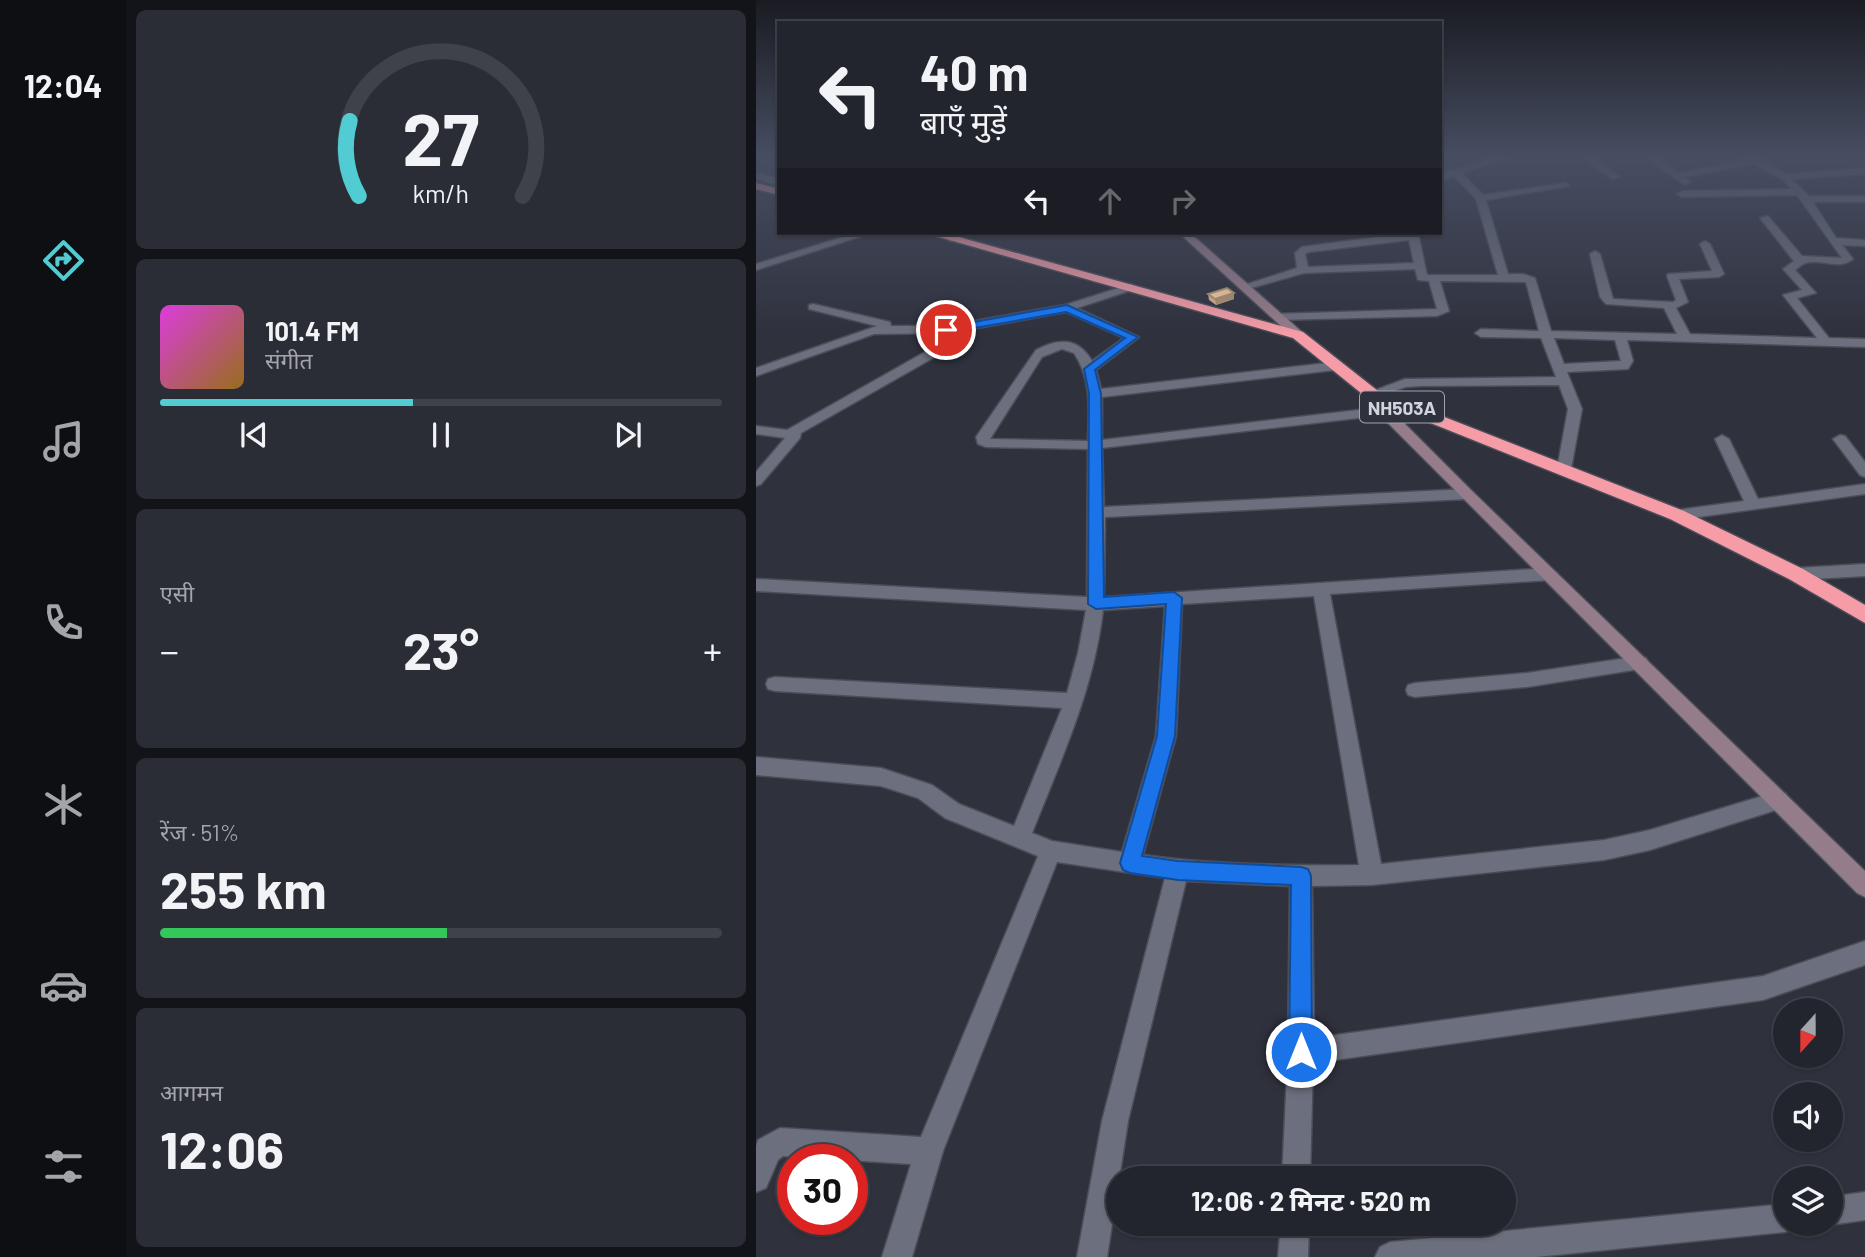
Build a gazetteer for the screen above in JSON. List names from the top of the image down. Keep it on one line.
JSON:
{"streets":{"highway":["NH503A"]},"north":"bottom","page":{"tabs":"12:04","turn":["40 m","बाएँ मुड़ें"],"song":["101.4 FM","संगीत"],"tile":["एसी",["रेंज · 51%","255 km"],["आगमन","12:06"]],"heat":["−","23°","+"],"limit":"30","trip":"12:06 · 2 मिनट · 520 m","gauge":["27","km/h"]}}
